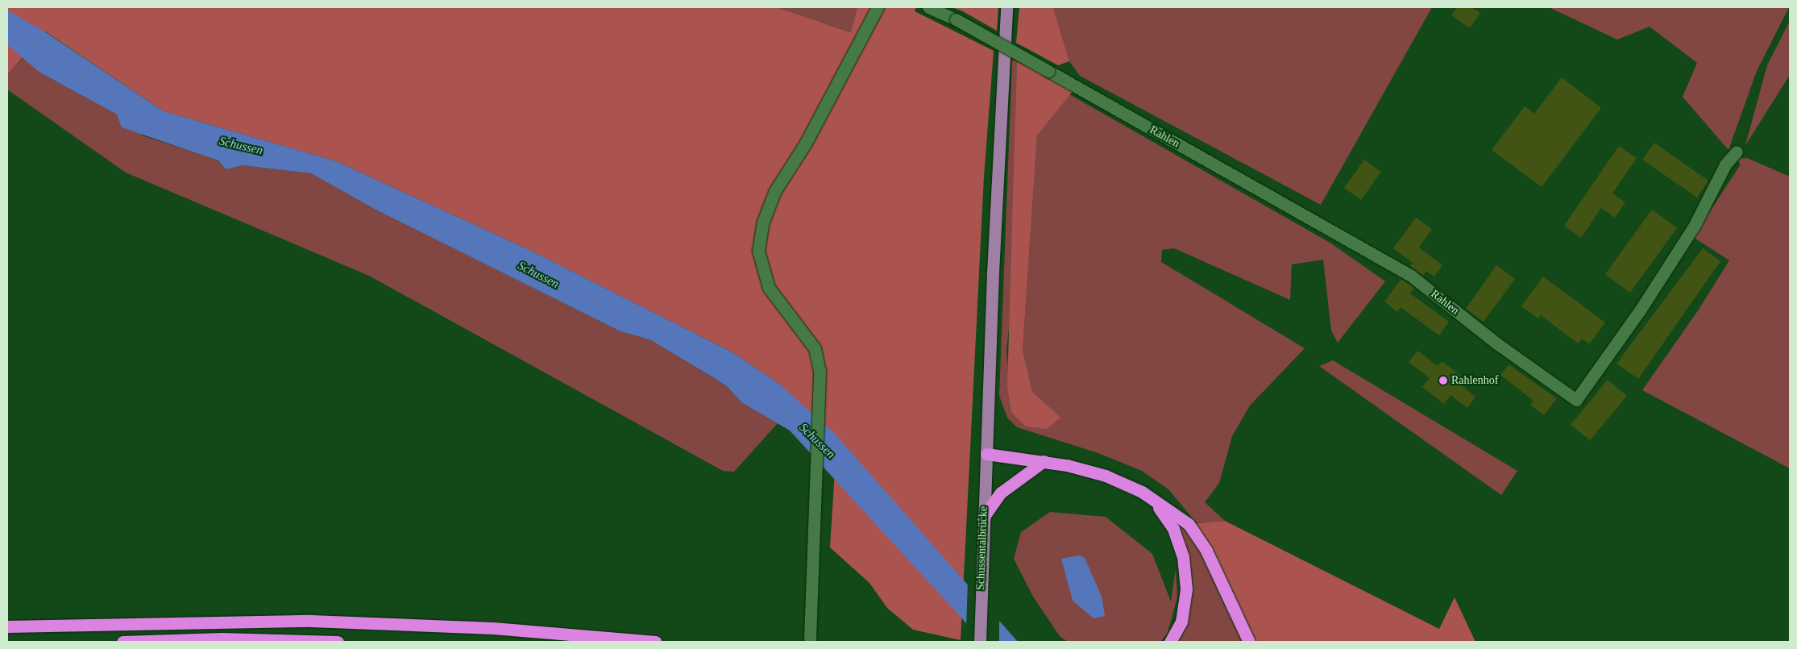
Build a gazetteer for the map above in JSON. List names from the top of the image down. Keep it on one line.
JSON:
{"streets":{"main road":["Schussentalbrücke"],"street":["Rahlen"]},"water":["Schussen"],"places":["Rahlenhof"]}
